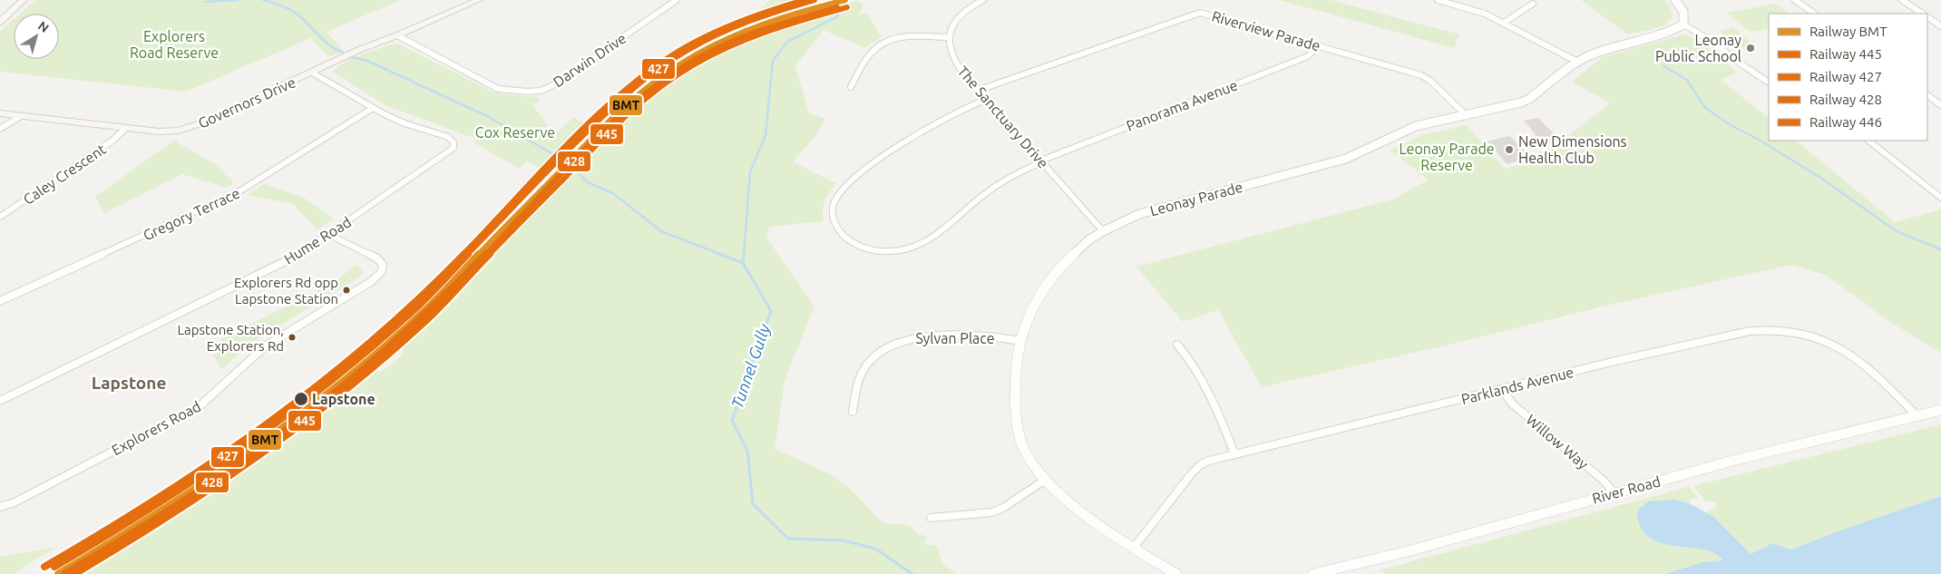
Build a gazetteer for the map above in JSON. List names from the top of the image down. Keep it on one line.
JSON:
{"streets":{"main road":["Governors Drive"],"street":["Riverview Parade","Darwin Drive","Panorama Avenue","The Sanctuary Drive","Caley Crescent","Leonay Parade","Gregory Terrace","Hume Road","Sylvan Place","Parklands Avenue","Explorers Road","Willow Way","River Road"]},"crossings":[["Riverview Parade","Panorama Avenue"],["Riverview Parade","The Sanctuary Drive"],["Riverview Parade","Leonay Parade"],["Darwin Drive","Governors Drive"],["Governors Drive","Caley Crescent"],["Governors Drive","Hume Road"],["Panorama Avenue","The Sanctuary Drive"],["The Sanctuary Drive","Leonay Parade"],["Leonay Parade","Sylvan Place"],["Leonay Parade","Parklands Avenue"],["Gregory Terrace","Hume Road"],["Hume Road","Explorers Road"],["Parklands Avenue","Willow Way"],["Parklands Avenue","River Road"],["Willow Way","River Road"]],"districts":["Lapstone"],"water":["Tunnel Gully"],"parks":["Explorers Road Reserve","Cox Reserve","Leonay Parade Reserve"],"places":["Leonay Public School","New Dimensions Health Club","Explorers Rd opp Lapstone Station","Lapstone Station, Explorers Rd","Lapstone"],"lines":["rail line BMT","rail line 427","rail line 446","rail line 445","rail line 428"],"legend":["Railway BMT","Railway 445","Railway 427","Railway 428","Railway 446"],"north":"top right"}
